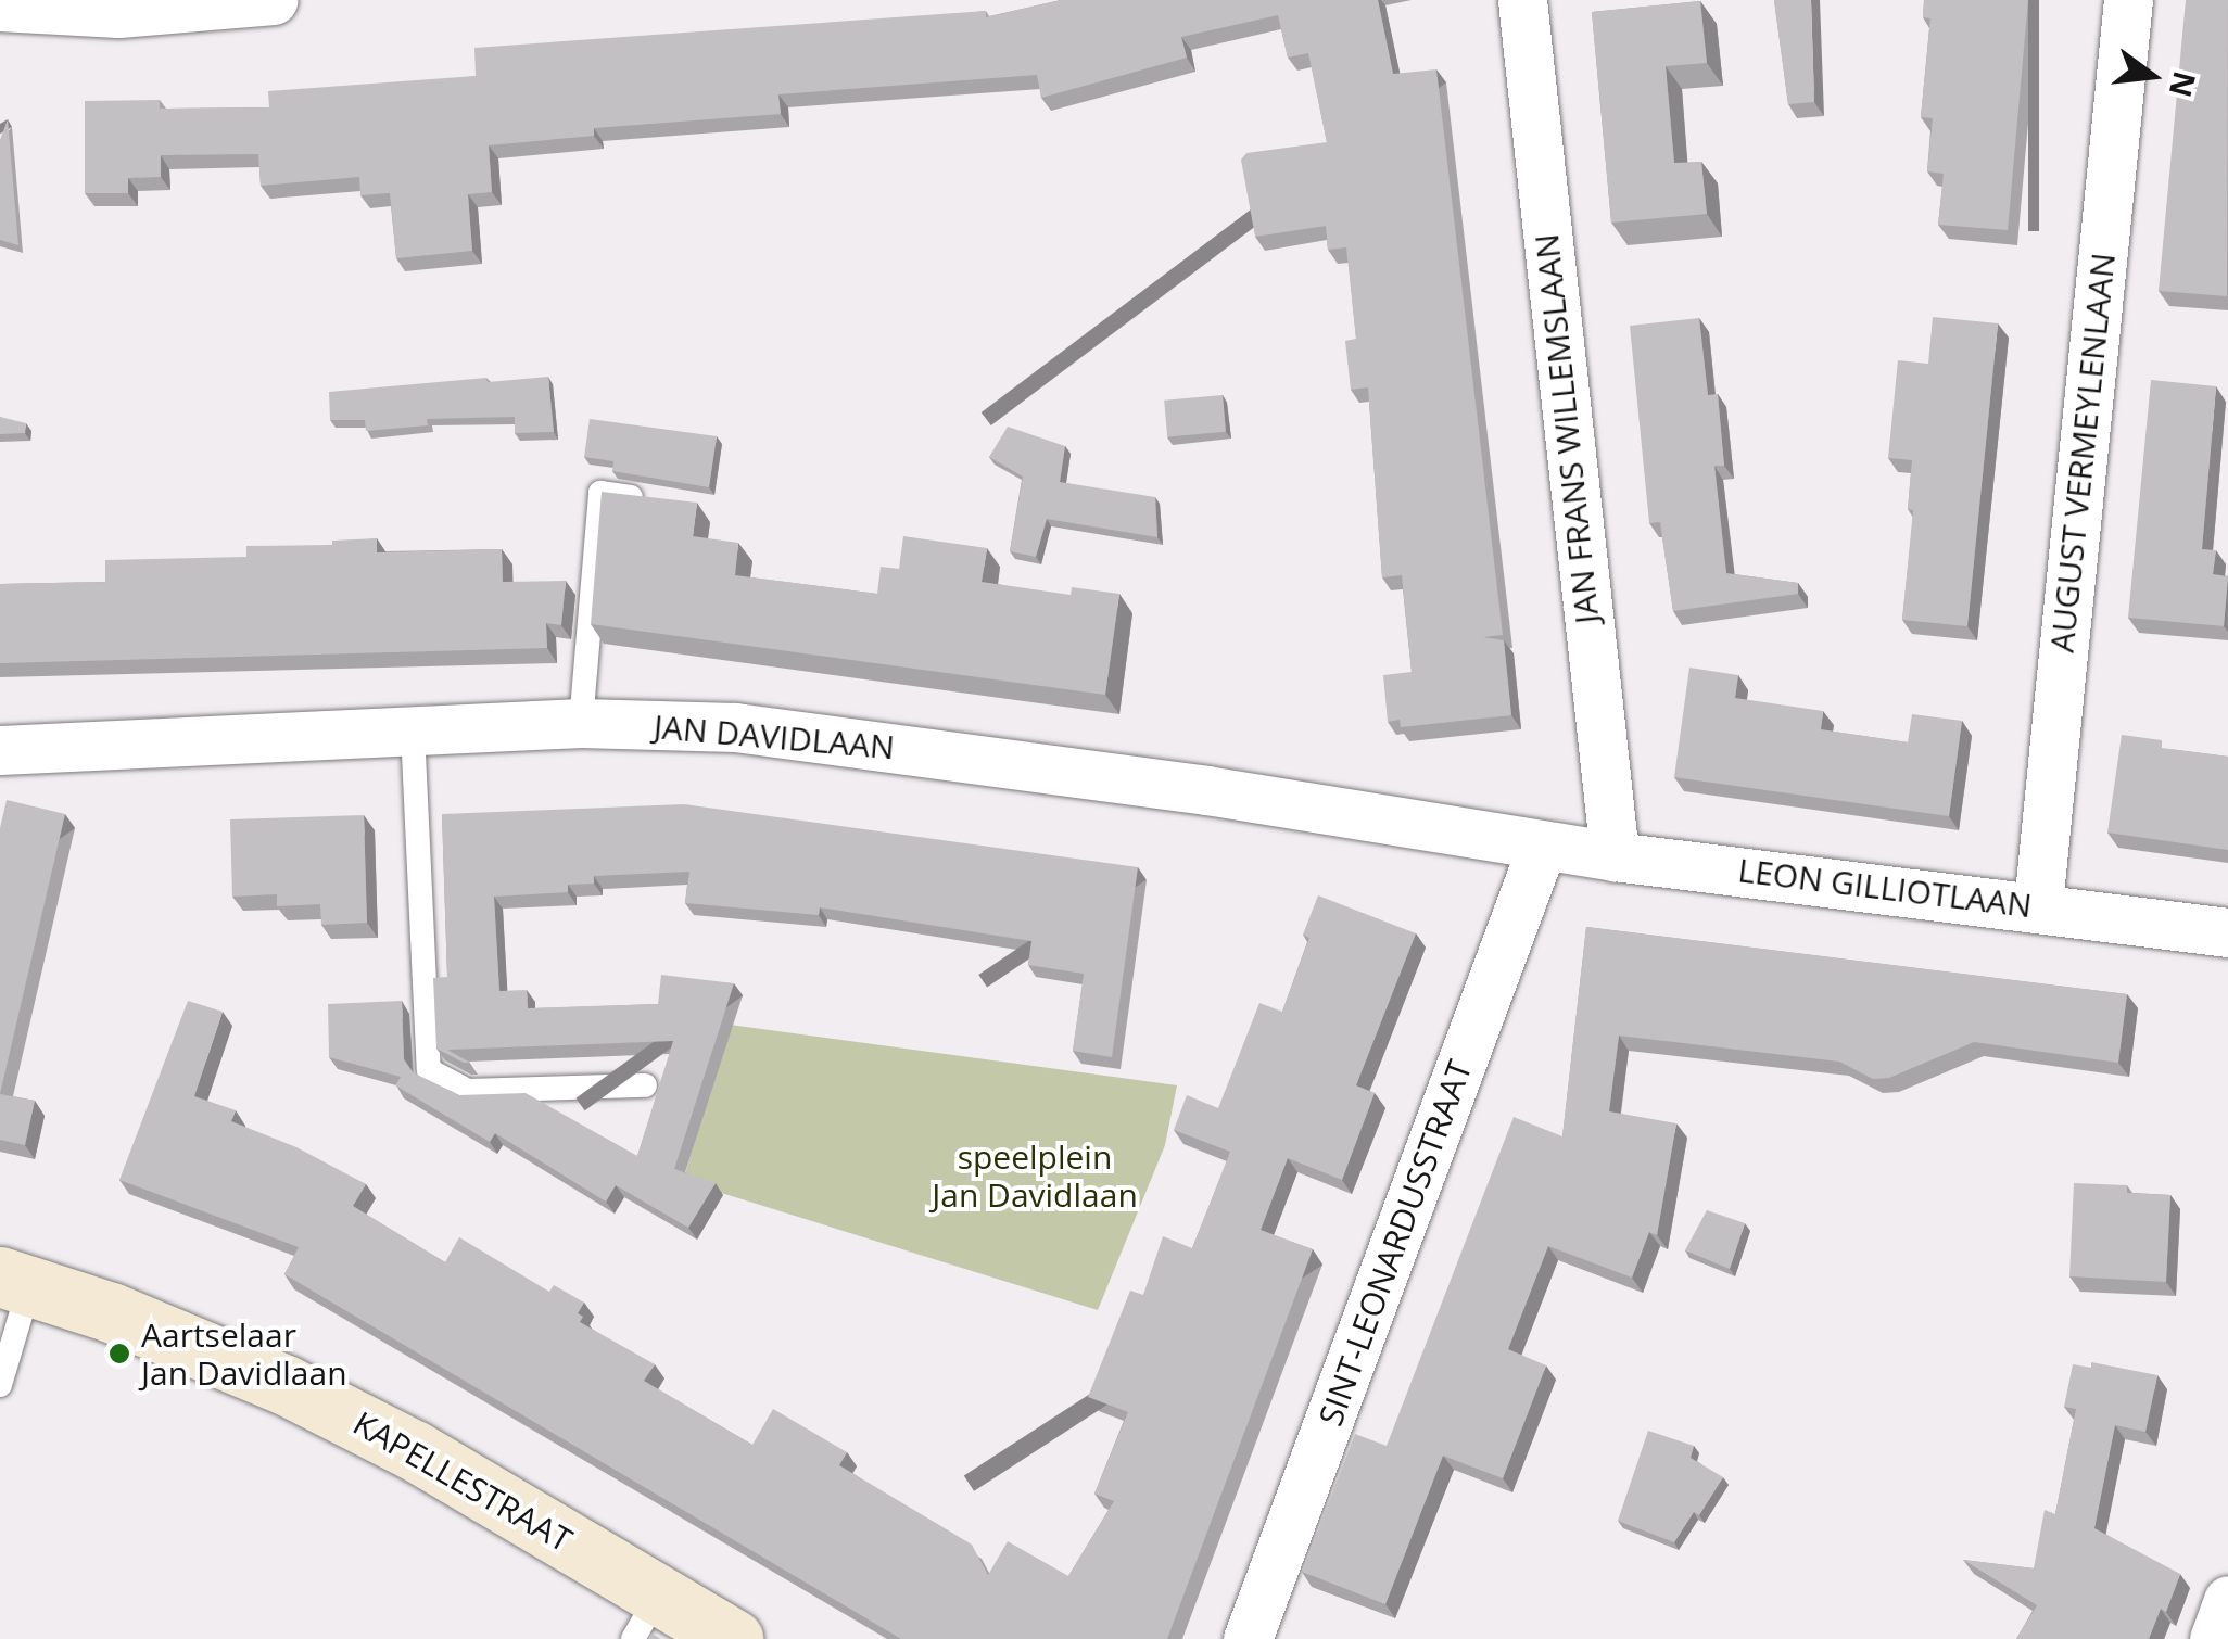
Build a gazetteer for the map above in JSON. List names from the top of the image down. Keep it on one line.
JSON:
{"streets":{"street":["JAN FRANS WILLEMSLAAN","AUGUST VERMEYLENLAAN","JAN DAVIDLAAN","LEON GILLIOTLAAN","SINT-LEONARDUSSTRAAT","KAPELLESTRAAT"]},"crossings":[["JAN FRANS WILLEMSLAAN","LEON GILLIOTLAAN"],["AUGUST VERMEYLENLAAN","LEON GILLIOTLAAN"],["JAN DAVIDLAAN","LEON GILLIOTLAAN"],["JAN DAVIDLAAN","SINT-LEONARDUSSTRAAT"],["LEON GILLIOTLAAN","SINT-LEONARDUSSTRAAT"]],"parks":["speelplein Jan Davidlaan"],"places":["Aartselaar Jan Davidlaan"],"north":"right"}
